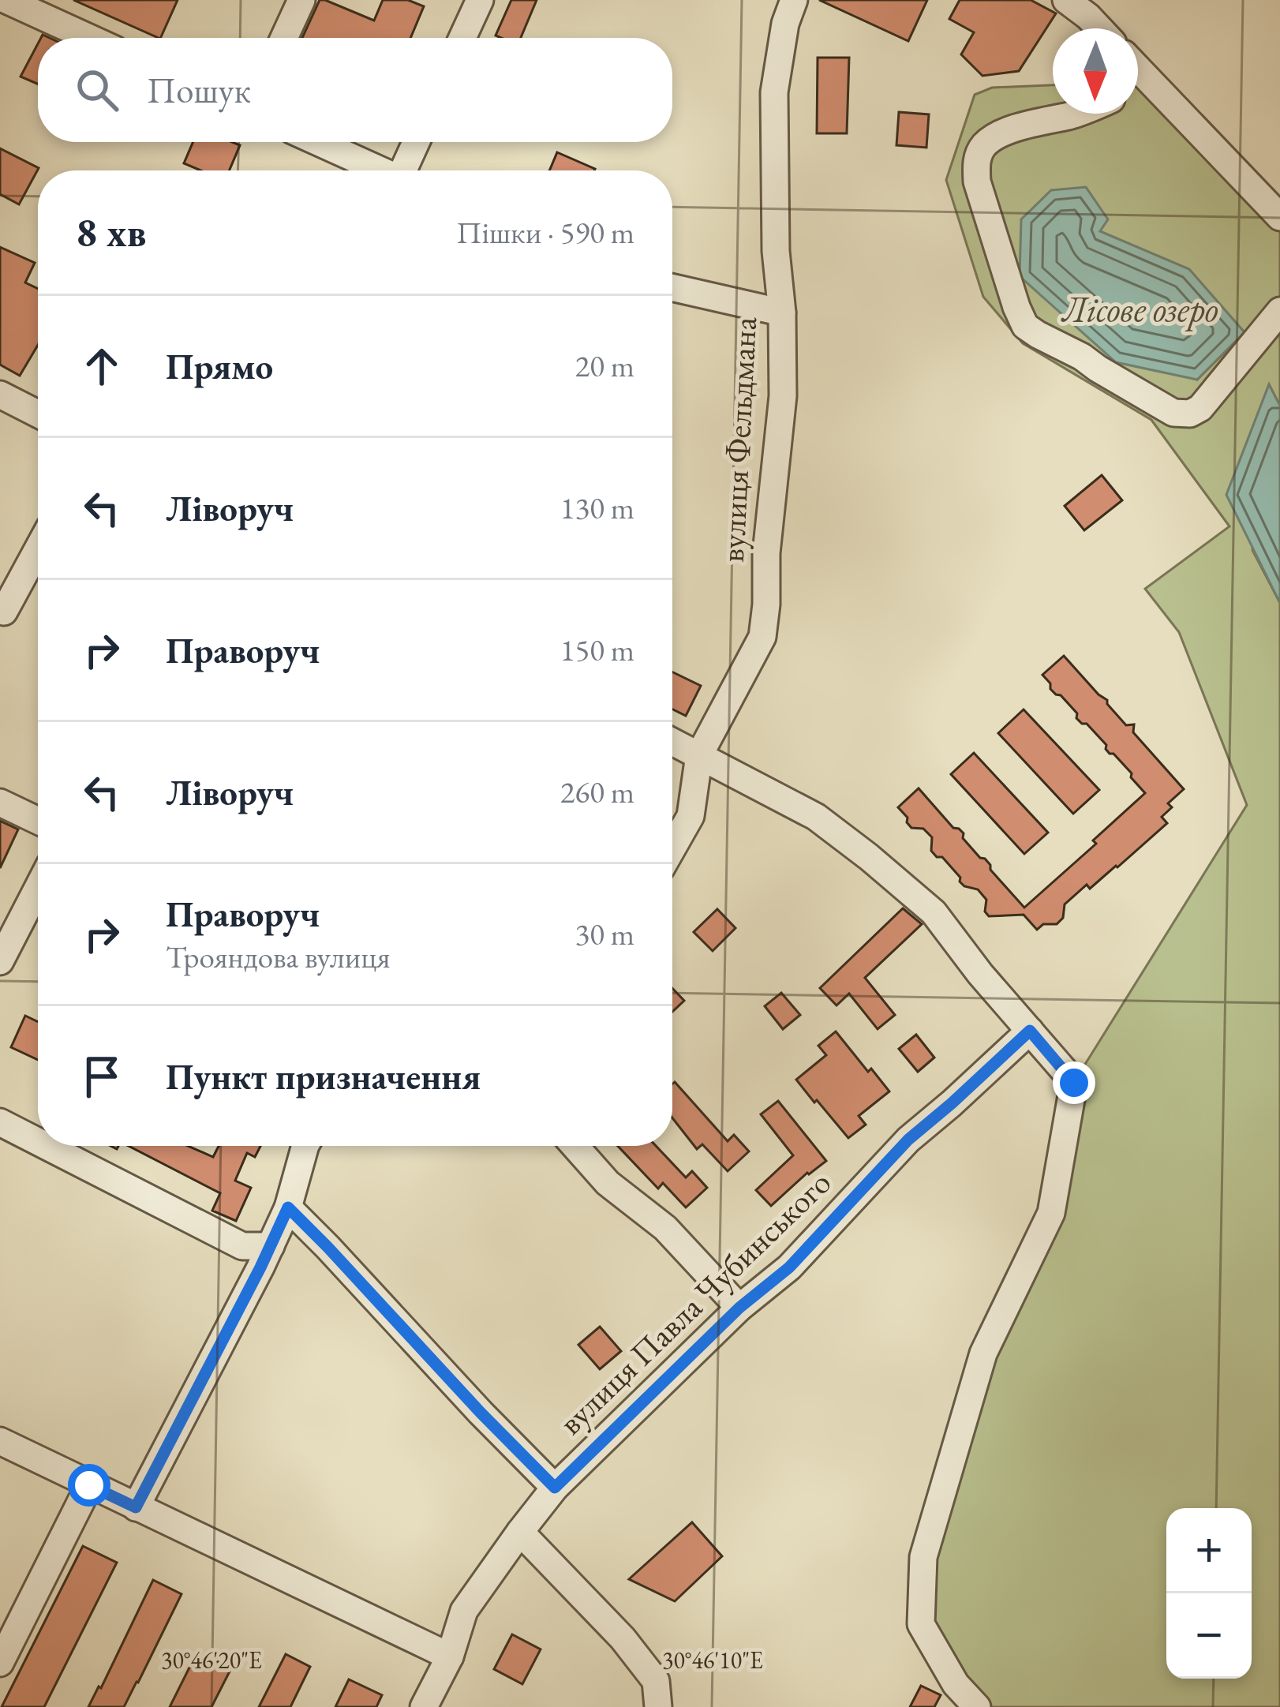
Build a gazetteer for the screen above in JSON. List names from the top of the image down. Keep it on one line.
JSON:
{"streets":{"street":["вулиця Фельдмана","вулиця Павла Чубинського"]},"water":["Лісове озеро"],"north":"bottom","page":{"search":"Пошук","heading":["8 хв","Пішки · 590 m"],"list":[["Прямо","20 m"],["Ліворуч","130 m"],["Праворуч","150 m"],["Ліворуч","260 m"],["Праворуч","Трояндова вулиця","30 m"],"Пункт призначення"],"map_buttons":["+","−"]},"coordinates":["30°46'20\"E","30°46'10\"E"]}
